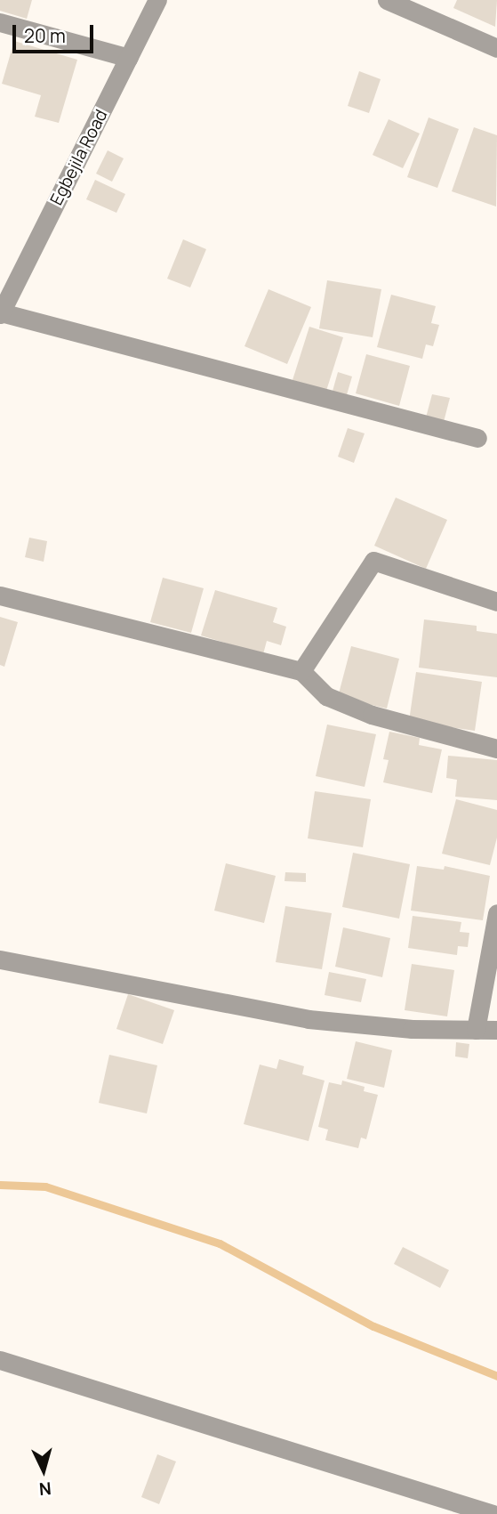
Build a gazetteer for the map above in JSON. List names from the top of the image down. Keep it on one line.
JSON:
{"streets":{"street":["Egbejila Road"]},"scale_bar":"20 m","north":"bottom"}
